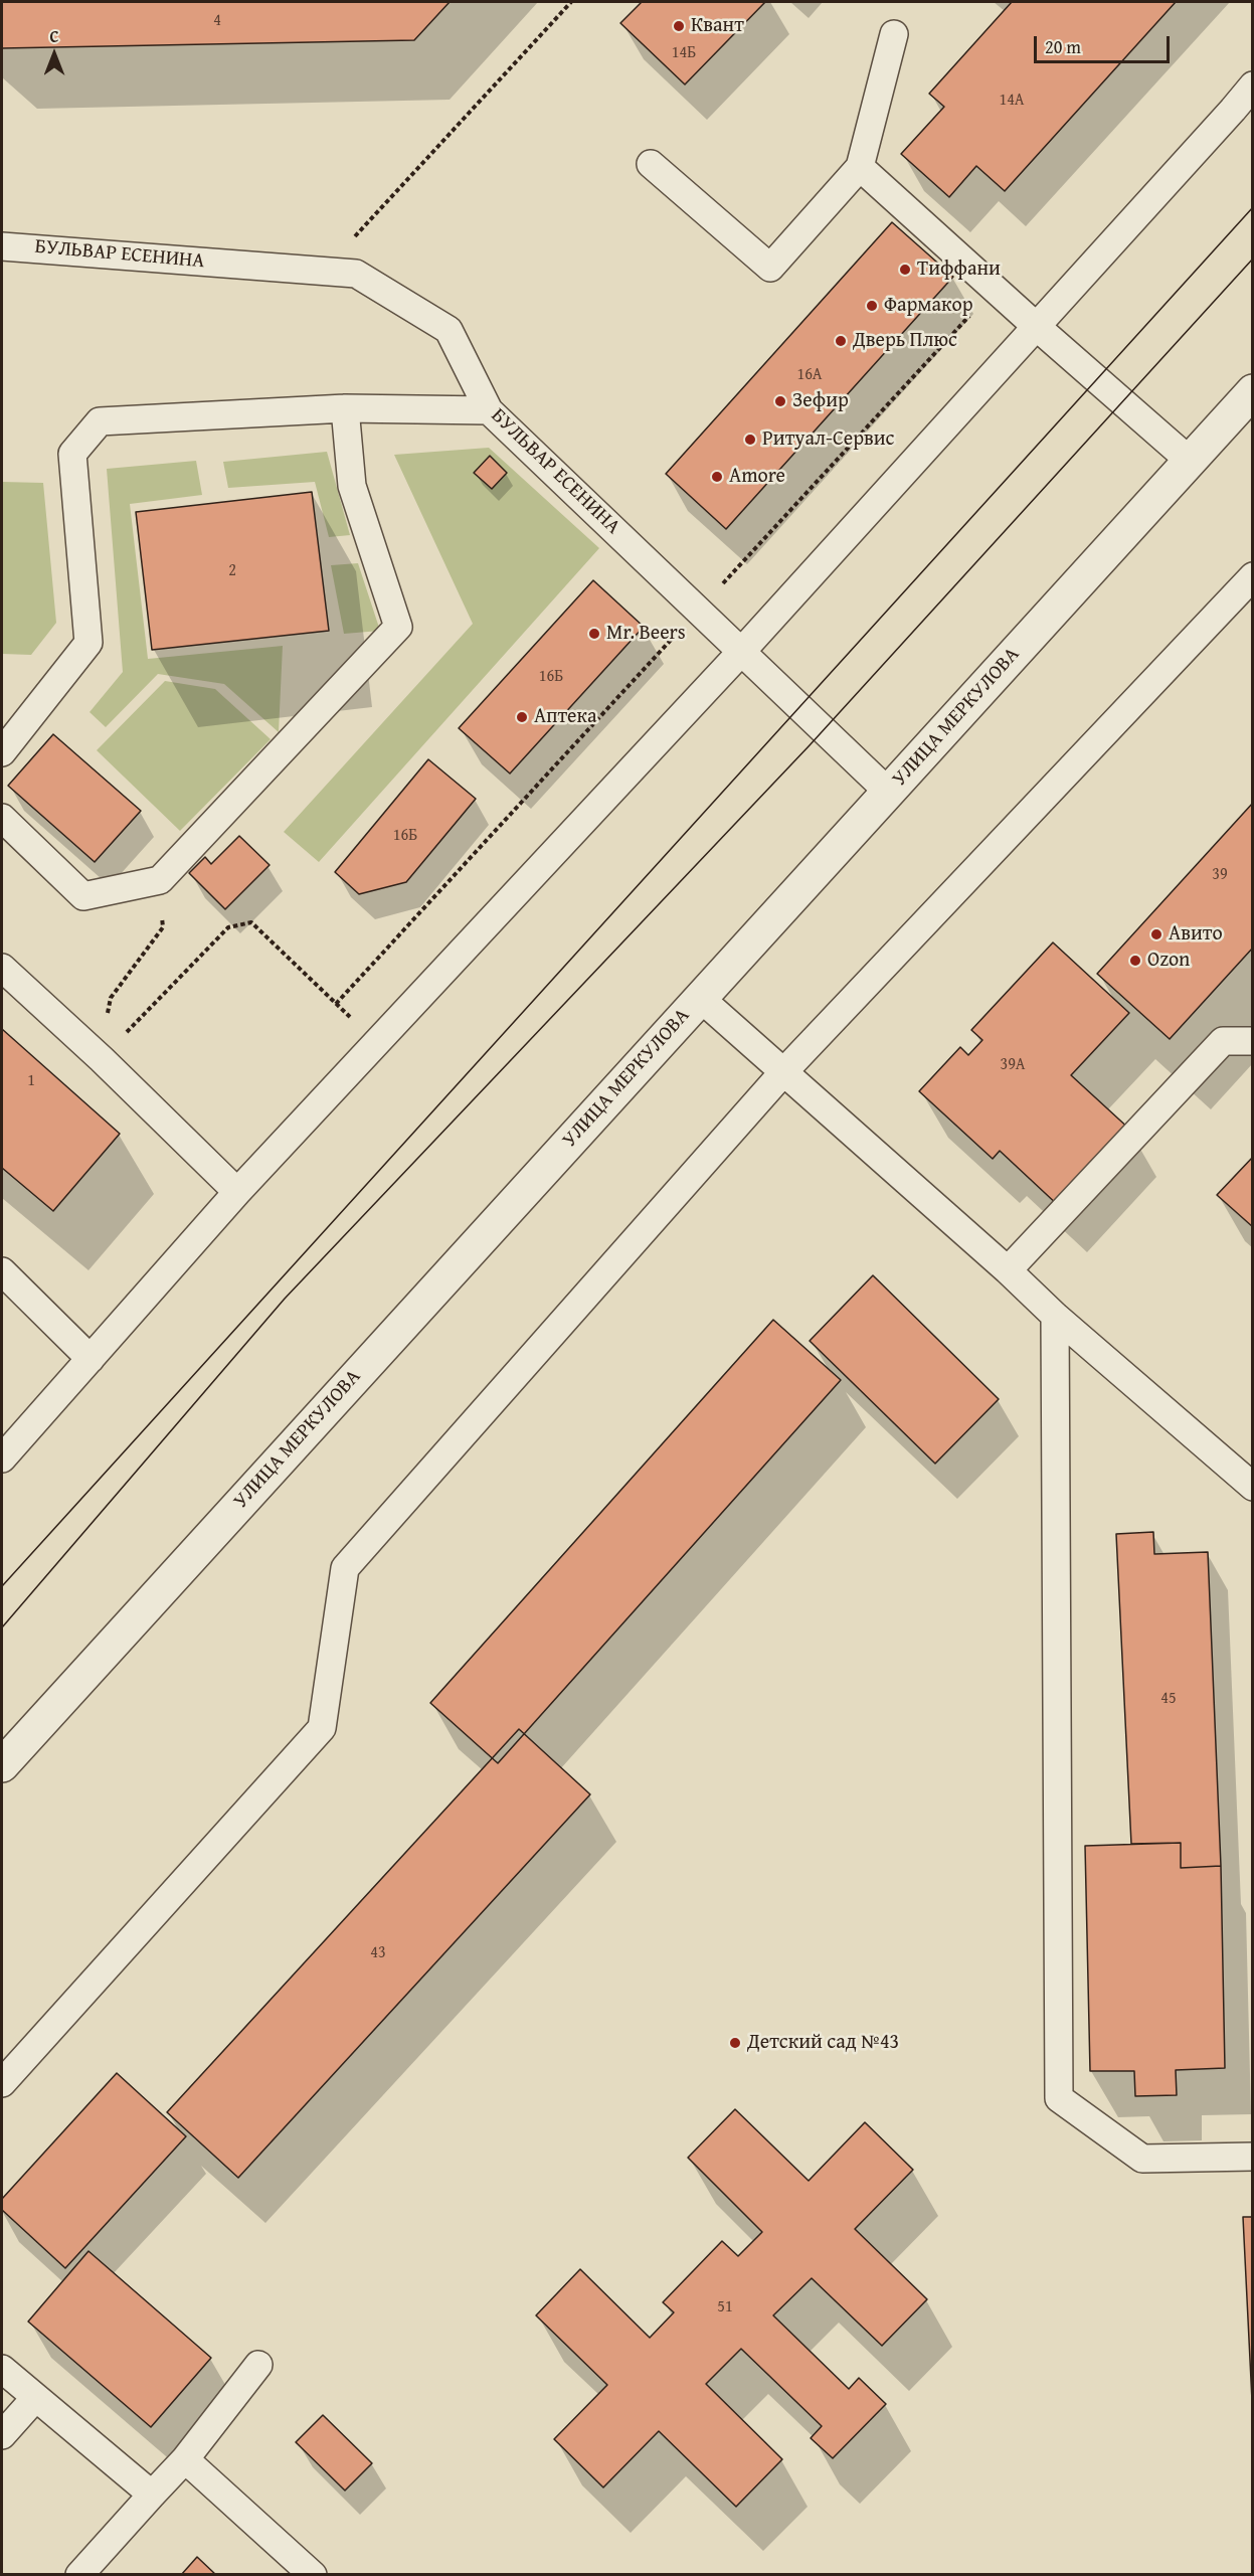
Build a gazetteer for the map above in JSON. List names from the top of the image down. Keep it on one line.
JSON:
{"streets":{"street":["УЛИЦА МЕРКУЛОВА"],"lane":["БУЛЬВАР ЕСЕНИНА"]},"crossings":[["БУЛЬВАР ЕСЕНИНА","УЛИЦА МЕРКУЛОВА"]],"places":["Квант","Тиффани","Фармакор","Дверь Плюс","Зефир","Ритуал-Сервис","Amore","Mr. Beers","Аптека","Авито","Ozon","Детский сад №43"],"house_numbers":["4","14Б","14А","16А","2","16Б","16Б","39","39А","1","45","43","51"],"scale_bar":"20 m","north":"top"}
